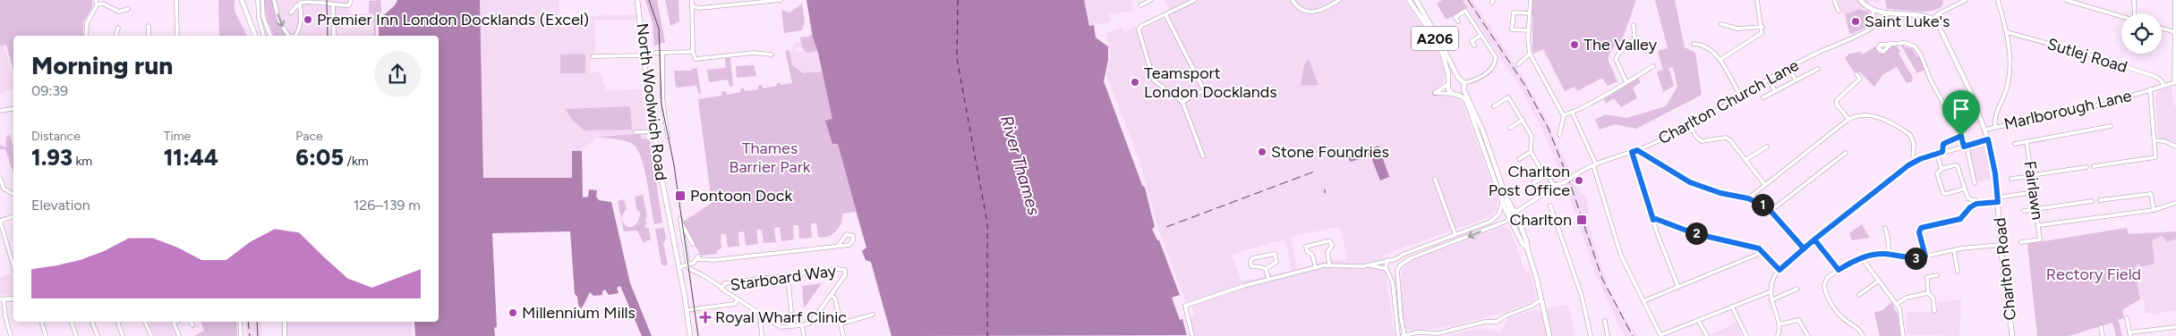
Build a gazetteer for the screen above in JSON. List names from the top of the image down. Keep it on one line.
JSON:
{"streets":{"main road":["A206","North Woolwich Road","Charlton Road"],"street":["Sutlej Road","Charlton Church Lane","Marlborough Lane","Fairlawn","Starboard Way"]},"crossings":[["Sutlej Road","Marlborough Lane"],["Marlborough Lane","Charlton Road"]],"water":["River Thames"],"parks":["Thames Barrier Park","Rectory Field"],"places":{"other":["Premier Inn London Docklands (Excel)","Saint Luke's","The Valley","Teamsport London Docklands","Stone Foundries","Charlton Post Office","Millennium Mills"],"transit":["Pontoon Dock","Charlton"],"health":["Royal Wharf Clinic"]},"page":{"heading":["Morning run","09:39"],"stats":[["Distance","1.93 km"],["Time","11:44"],["Pace","6:05 /km"]],"chart":["Elevation","126–139 m"],"pins":["1","2","3"]}}
